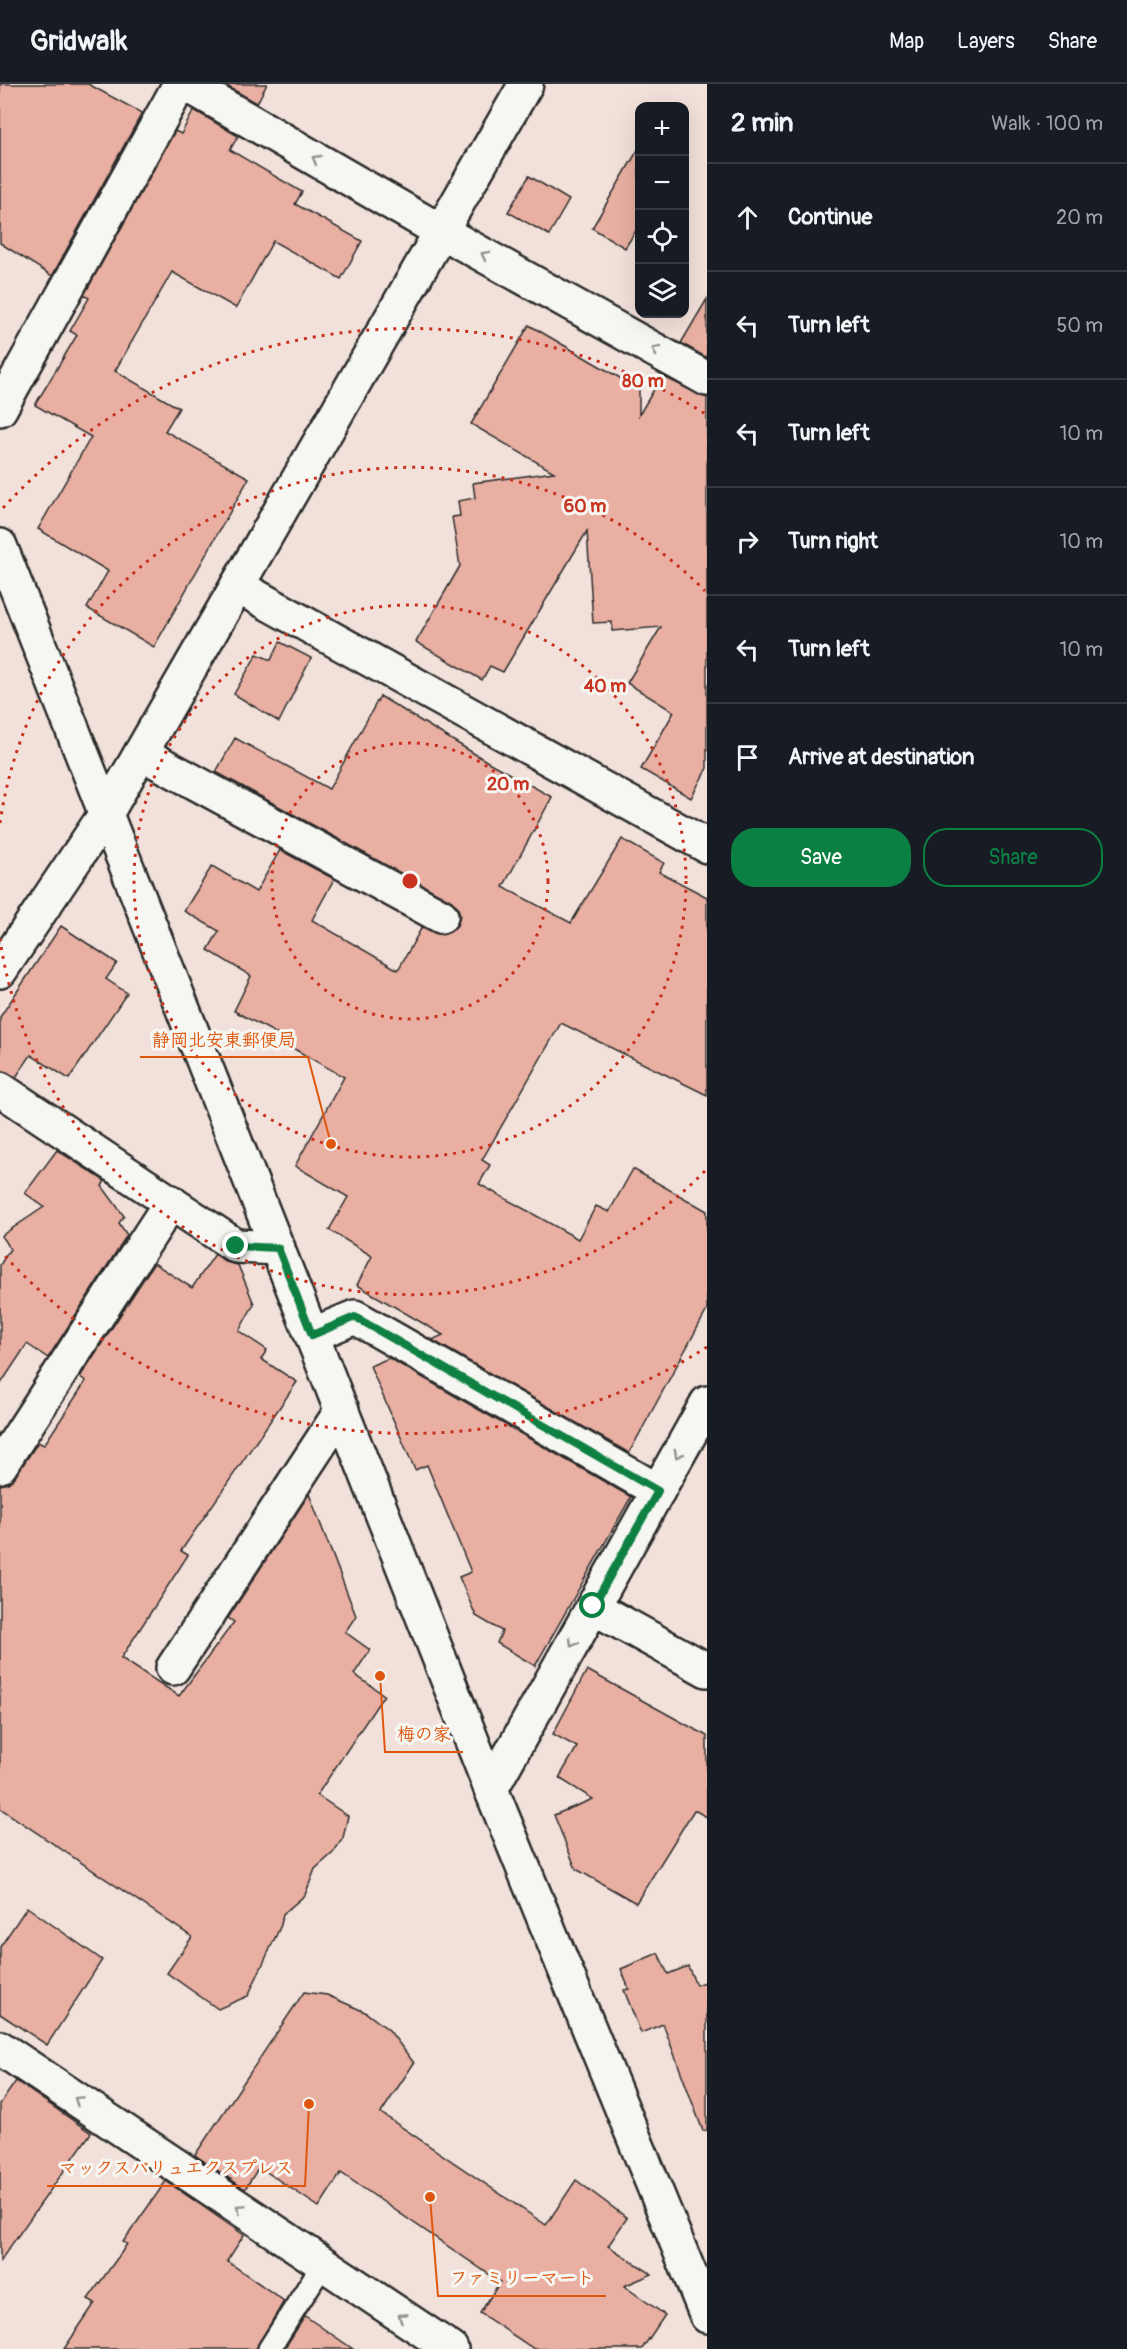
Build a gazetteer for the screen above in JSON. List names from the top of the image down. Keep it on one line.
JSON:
{"places":["静岡北安東郵便局","梅の家","マックスバリュエクスプレス","ファミリーマート"],"page":{"header":"Gridwalk","nav":["Map","Layers","Share"],"heading":["2 min","Walk · 100 m"],"map_buttons":["+","−"],"list":[["Continue","20 m"],["Turn left","50 m"],["Turn left","10 m"],["Turn right","10 m"],["Turn left","10 m"],"Arrive at destination"],"buttons":["Save","Share"]},"rings":["80 m","60 m","40 m","20 m"]}
